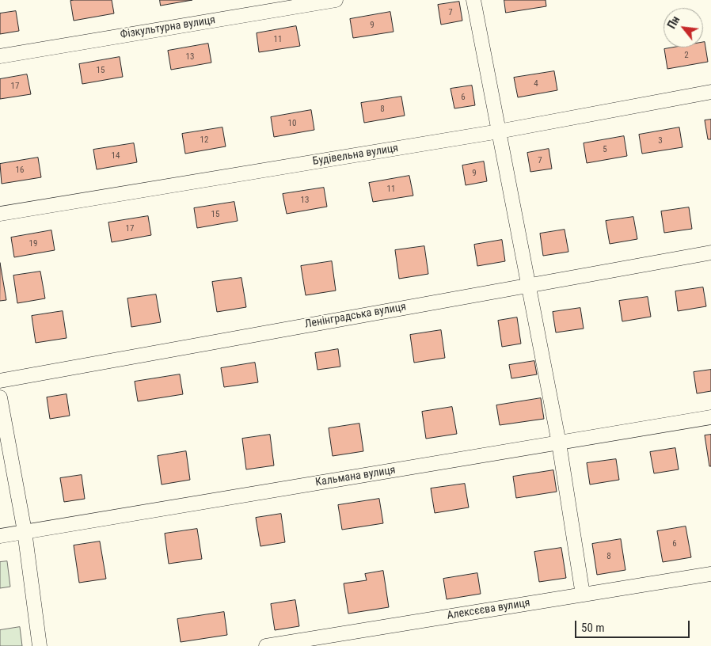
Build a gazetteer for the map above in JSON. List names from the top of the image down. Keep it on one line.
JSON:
{"streets":{"street":["Фiзкультурна вулиця","Будівельна вулиця","Ленінградська вулиця","Кальмана вулиця","Алексєєва вулиця"]},"house_numbers":["7","9","11","2","13","15","4","17","6","8","10","12","3","5","14","7","16","9","11","13","15","17","19","6","8"],"scale_bar":"50 m","north":"top left"}
